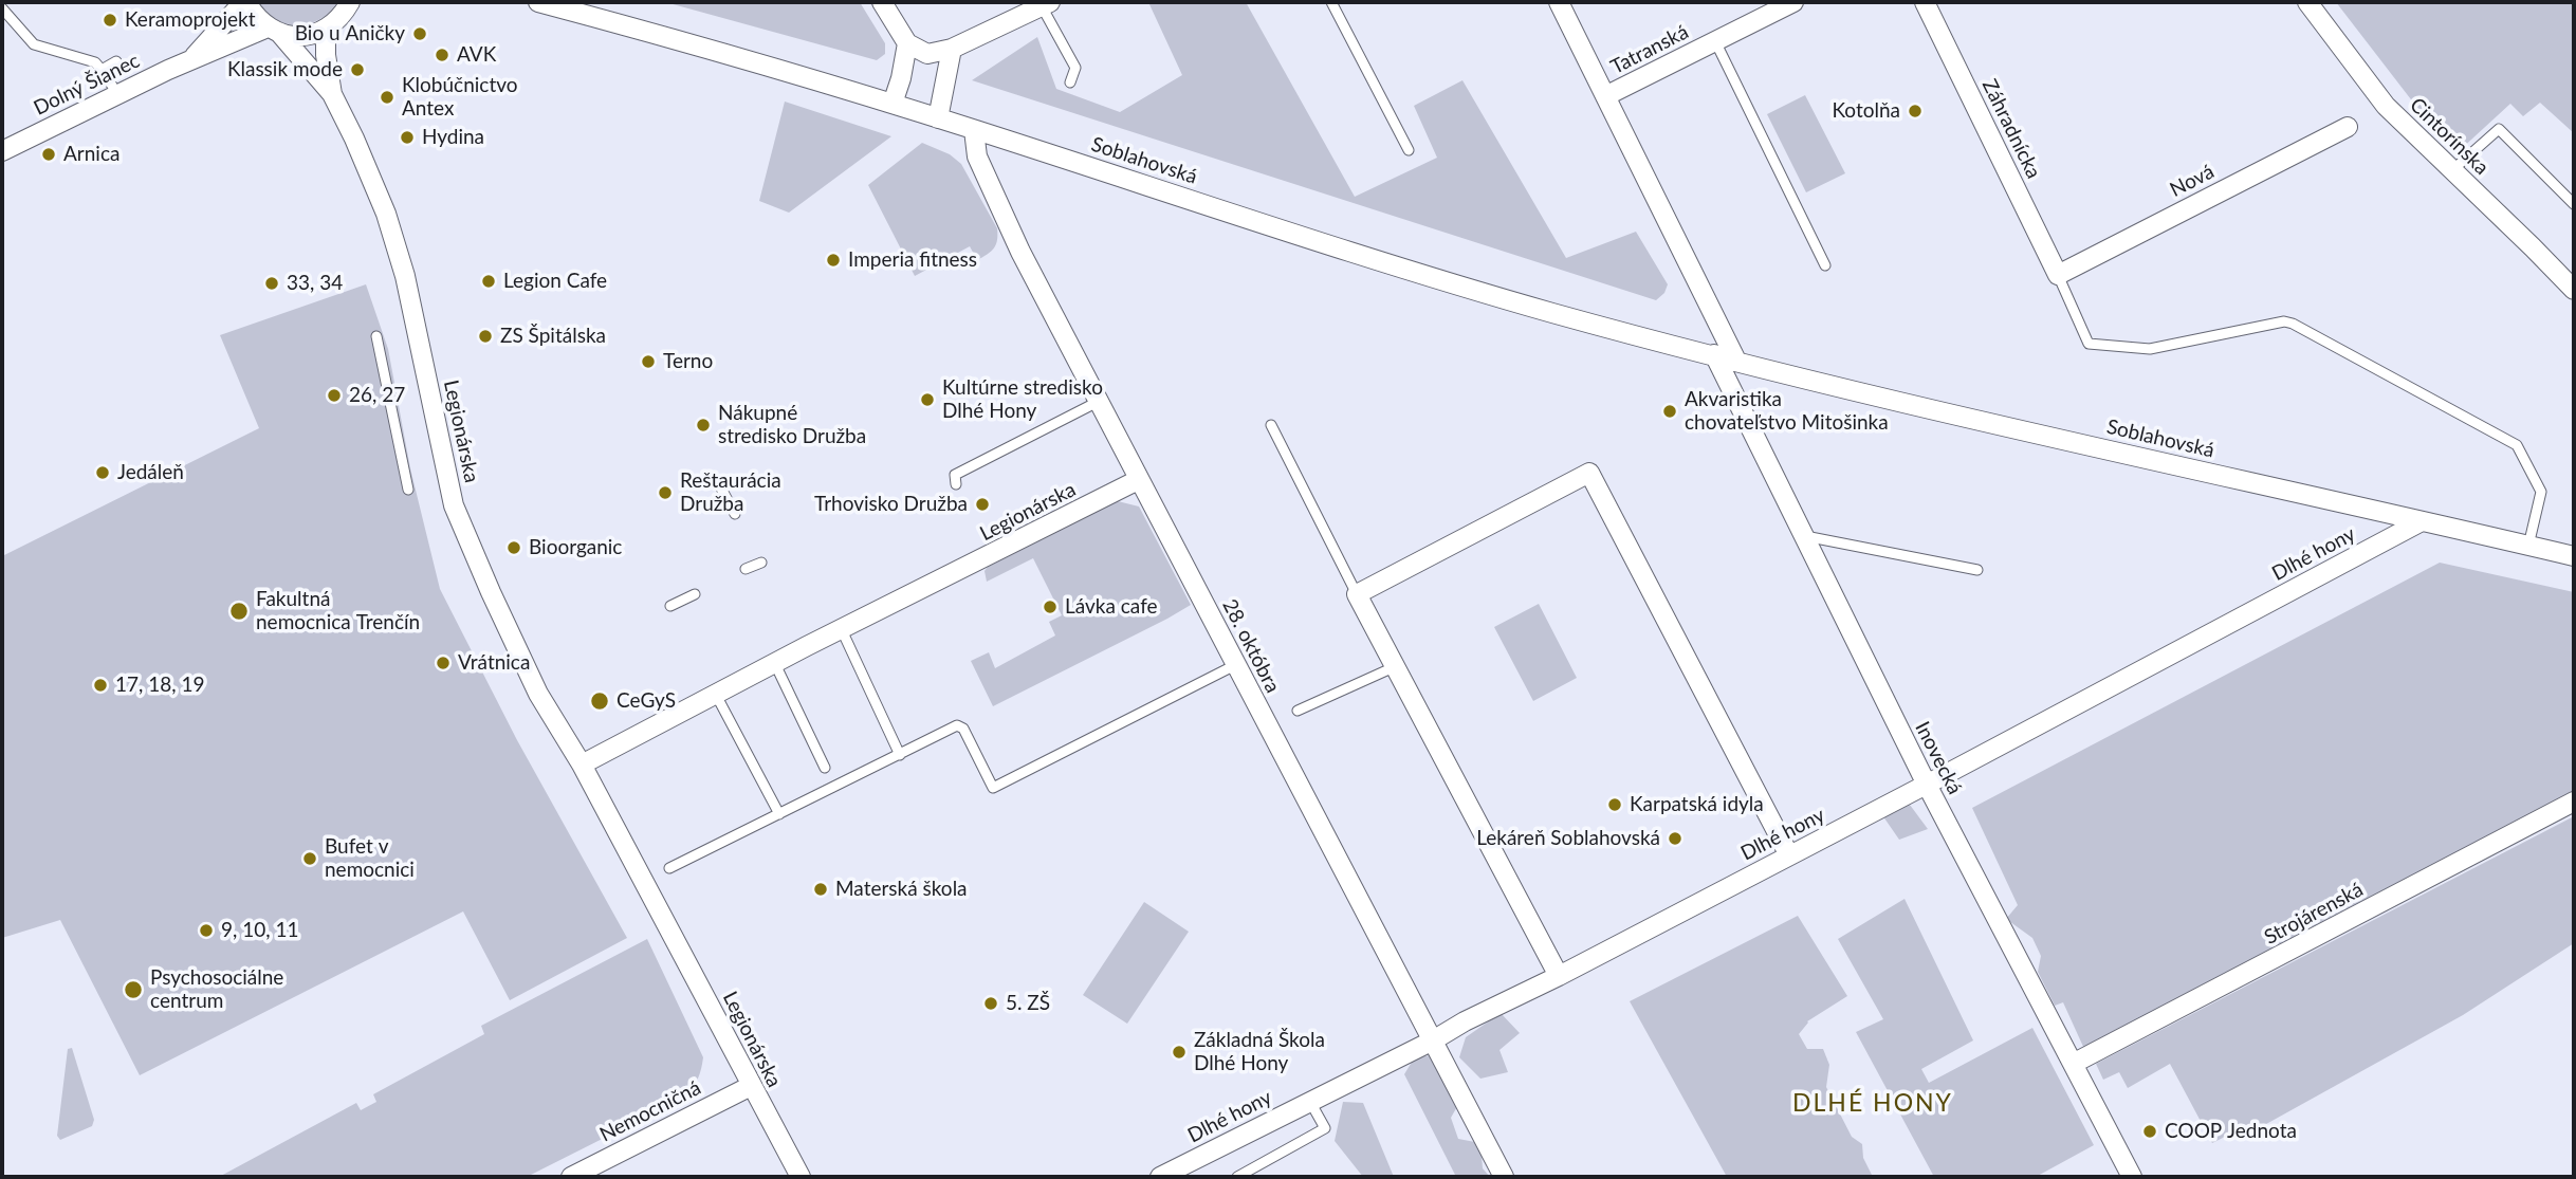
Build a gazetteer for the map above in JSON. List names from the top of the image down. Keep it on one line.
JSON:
{"streets":{"street":["Tatranská","Dolný Šianec","Záhradnícka","Cintorínska","Soblahovská","Nová","Legionárska","Dlhé hony","28. októbra","Inovecká","Strojárenská","Nemocničná"]},"crossings":[["Dolný Šianec","Legionárska"],["Záhradnícka","Nová"],["Soblahovská","Dlhé hony"],["Soblahovská","28. októbra"],["Soblahovská","Inovecká"],["Legionárska","28. októbra"],["Legionárska","Nemocničná"],["Dlhé hony","28. októbra"],["Dlhé hony","Inovecká"],["Inovecká","Strojárenská"]],"districts":["DLHÉ HONY"],"places":["Keramoprojekt","Bio u Aničky","AVK","Klassik mode","Klobúčnictvo Antex","Kotolňa","Hydina","Arnica","Imperia fitness","Legion Cafe","33, 34","ZS Špitálska","Terno","26, 27","Kultúrne stredisko Dlhé Hony","Akvaristika chovateľstvo Mitošinka","Nákupné stredisko Družba","Jedáleň","Reštaurácia Družba","Trhovisko Družba","Bioorganic","Lávka cafe","Fakultná nemocnica Trenčín","Vrátnica","17, 18, 19","CeGyS","Karpatská idyla","Lekáreň Soblahovská","Bufet v nemocnici","Materská škola","9, 10, 11","Psychosociálne centrum","5. ZŠ","Základná Škola Dlhé Hony","COOP Jednota"]}
